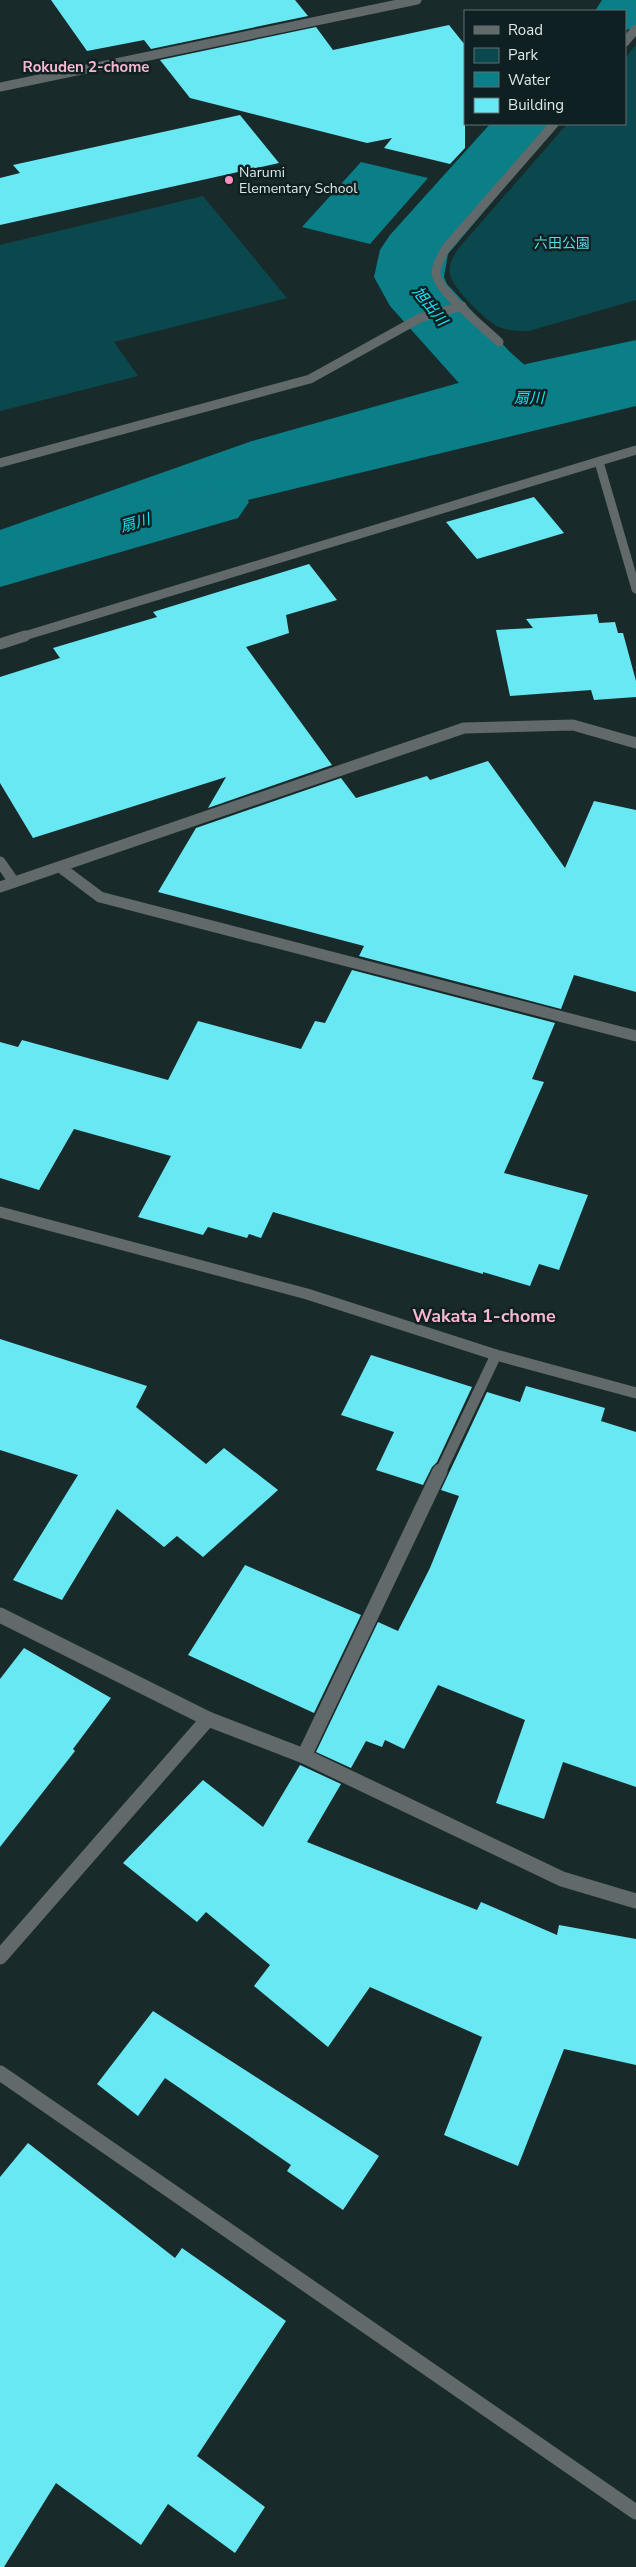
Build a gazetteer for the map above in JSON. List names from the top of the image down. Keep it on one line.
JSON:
{"districts":["Rokuden 2-chome","Wakata 1-chome"],"water":["旭出川","扇川"],"parks":["六田公園"],"places":["Narumi Elementary School"],"legend":["Road","Park","Water","Building"]}
